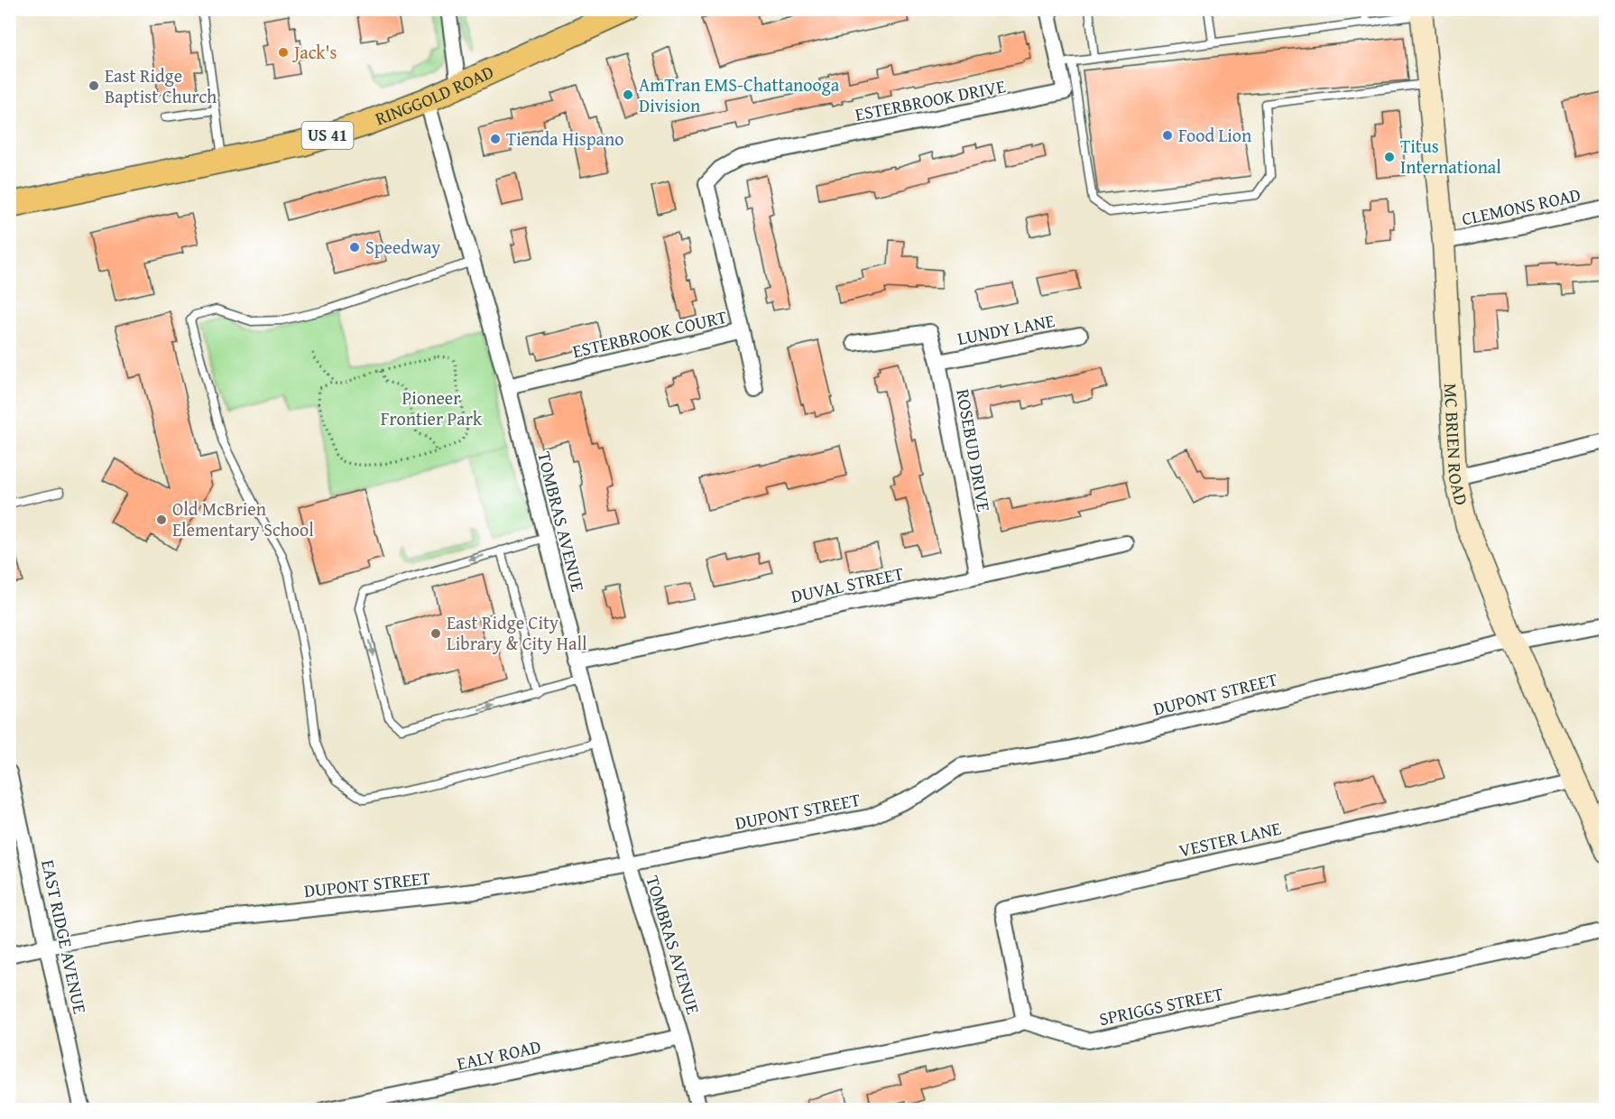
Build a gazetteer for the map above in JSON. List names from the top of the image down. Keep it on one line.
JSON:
{"streets":{"main road":["RINGGOLD ROAD","US 41","MC BRIEN ROAD"],"street":["ESTERBROOK DRIVE","CLEMONS ROAD","LUNDY LANE","ESTERBROOK COURT","ROSEBUD DRIVE","TOMBRAS AVENUE","DUVAL STREET","DUPONT STREET","VESTER LANE","EAST RIDGE AVENUE","SPRIGGS STREET","EALY ROAD"]},"crossings":[["RINGGOLD ROAD","TOMBRAS AVENUE"],["ESTERBROOK DRIVE","ESTERBROOK COURT"],["CLEMONS ROAD","MC BRIEN ROAD"],["LUNDY LANE","ROSEBUD DRIVE"],["ESTERBROOK COURT","TOMBRAS AVENUE"],["MC BRIEN ROAD","DUPONT STREET"],["MC BRIEN ROAD","VESTER LANE"],["ROSEBUD DRIVE","DUVAL STREET"],["TOMBRAS AVENUE","DUVAL STREET"],["TOMBRAS AVENUE","DUPONT STREET"],["TOMBRAS AVENUE","EALY ROAD"],["DUPONT STREET","EAST RIDGE AVENUE"],["VESTER LANE","SPRIGGS STREET"]],"parks":["Pioneer Frontier Park"],"places":["Jack's","East Ridge Baptist Church","AmTran EMS-Chattanooga Division","Food Lion","Tienda Hispano","Titus International","Speedway","Old McBrien Elementary School","East Ridge City Library & City Hall"]}
